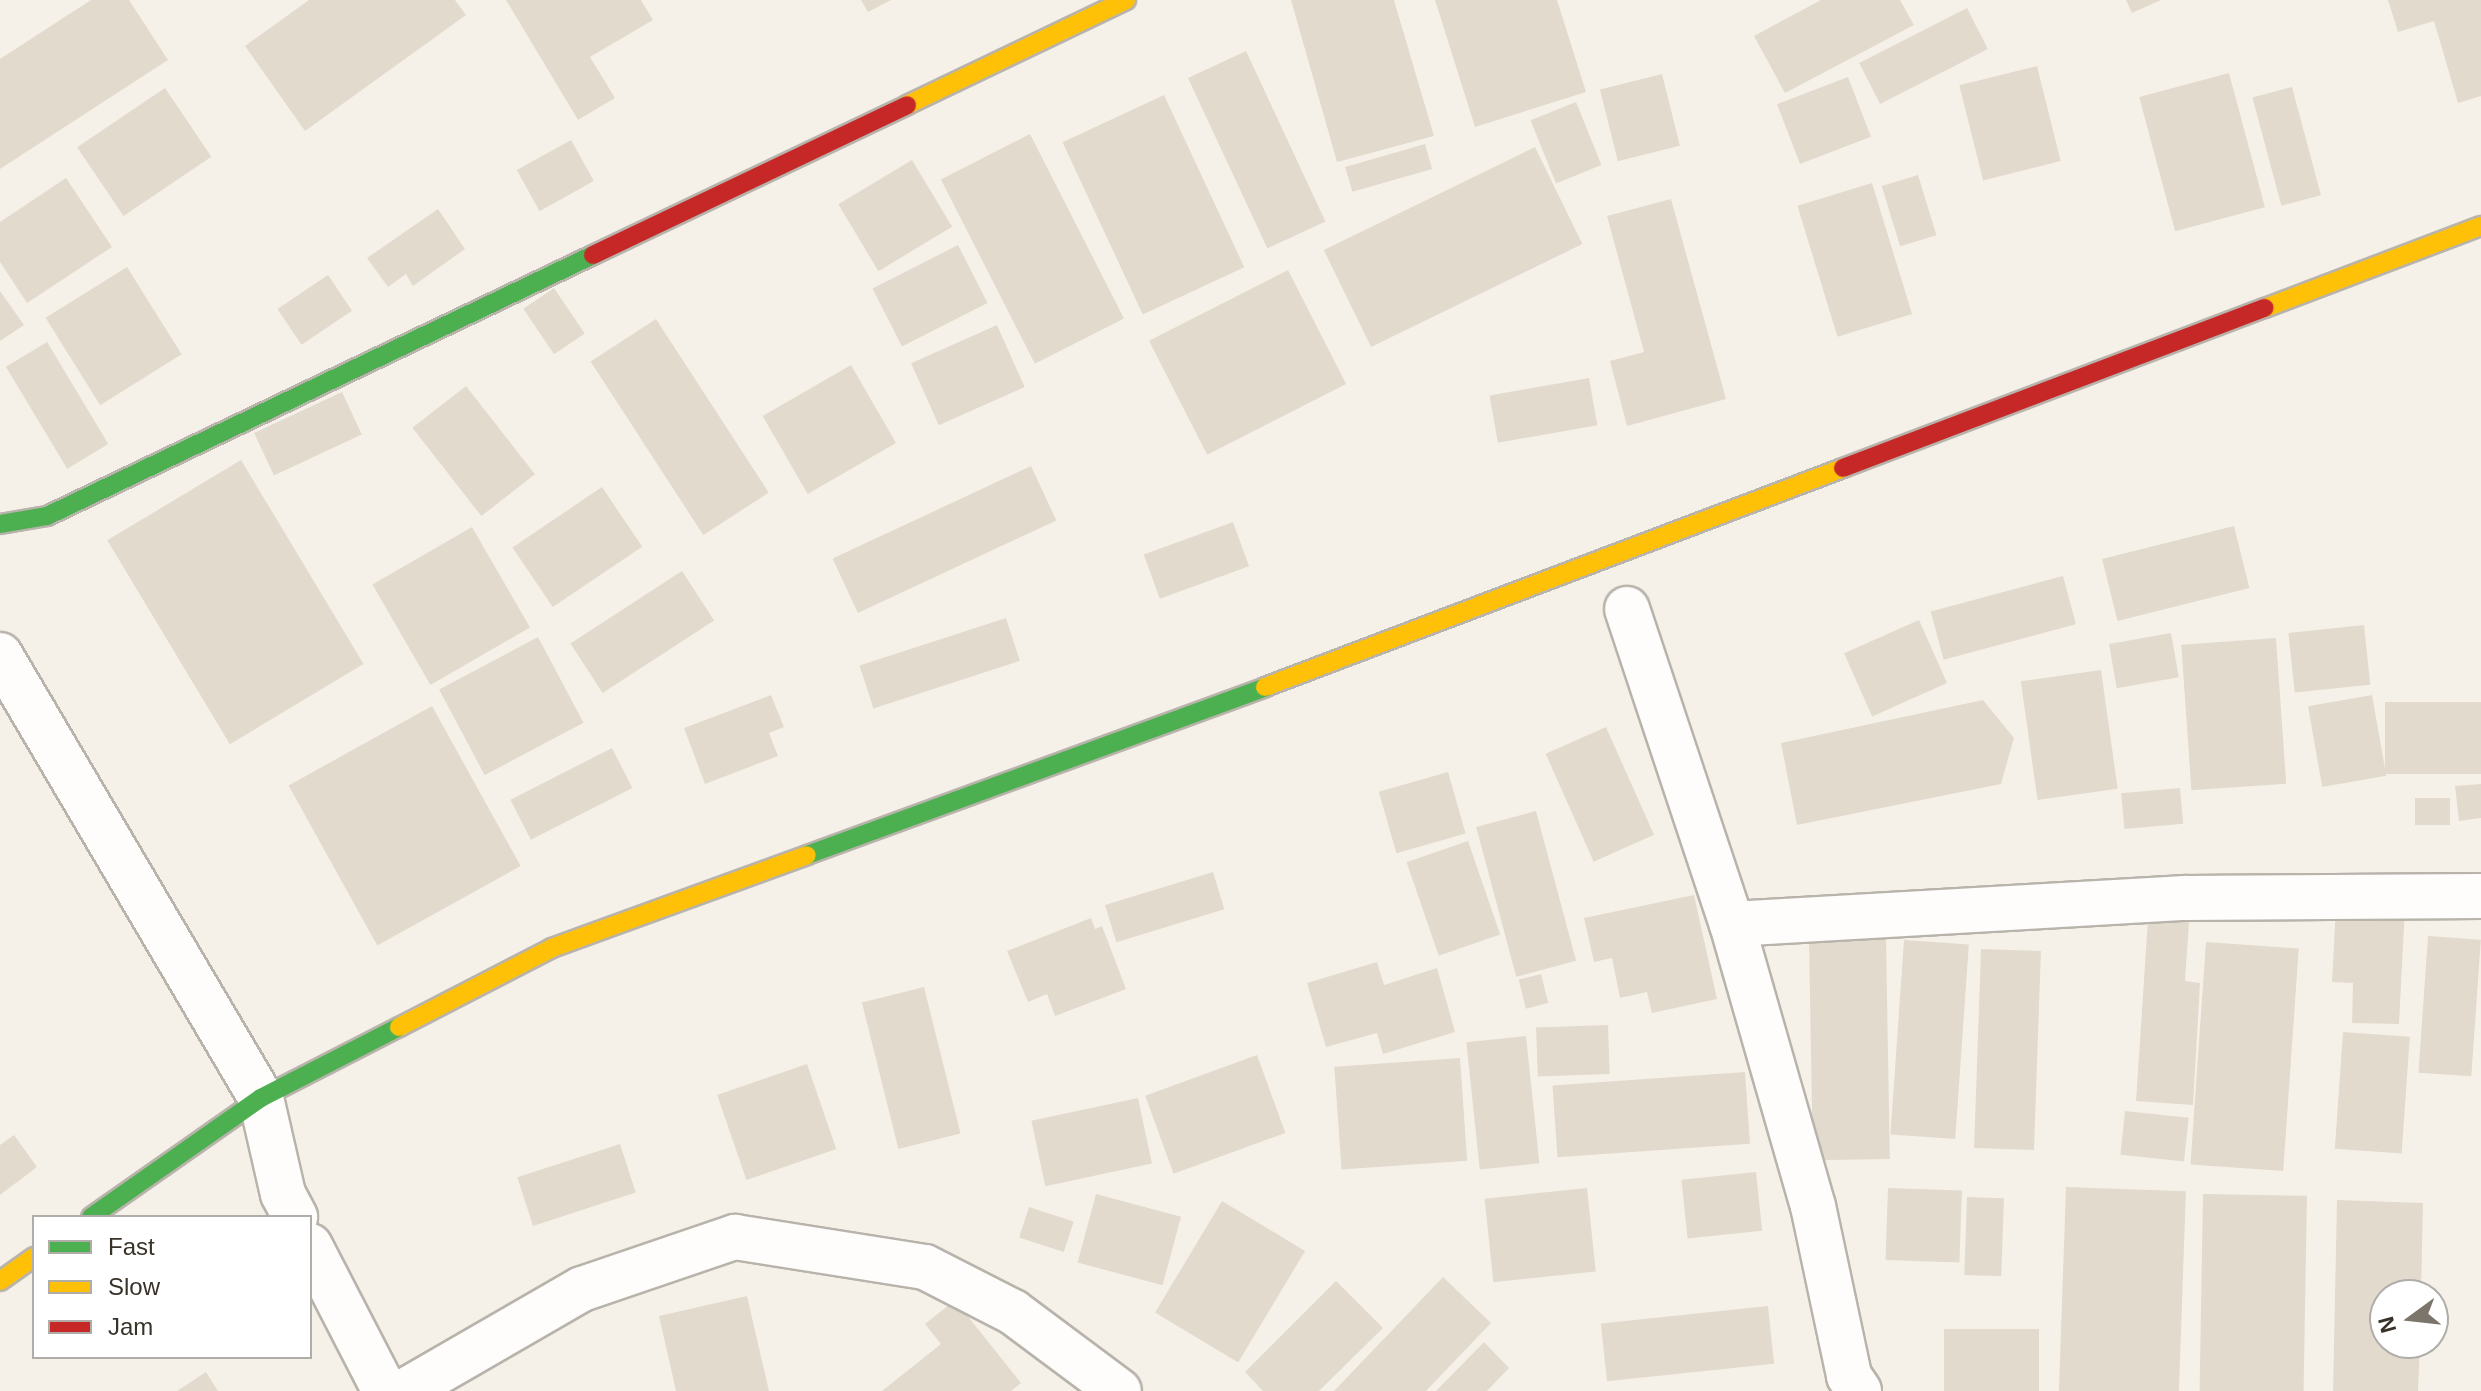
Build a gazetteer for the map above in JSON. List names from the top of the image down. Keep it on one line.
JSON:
{"legend":["Fast","Slow","Jam"],"north":"left"}
